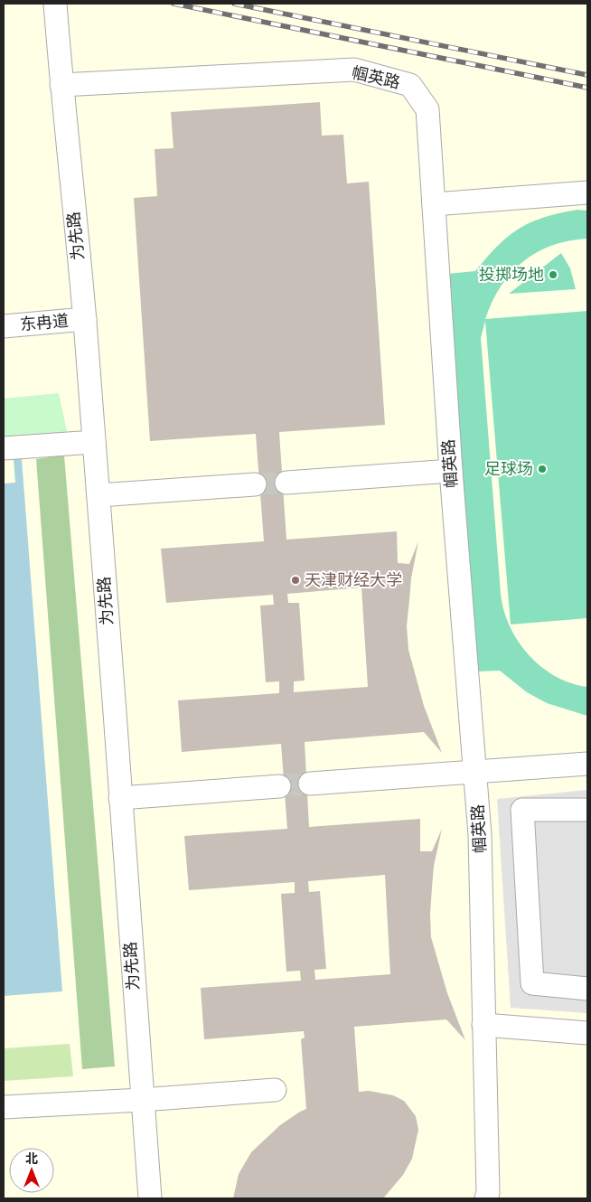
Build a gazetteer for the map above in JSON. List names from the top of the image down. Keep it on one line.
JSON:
{"streets":{"street":["帼英路","为先路","东冉道"]},"crossings":[["帼英路","为先路"],["为先路","东冉道"]],"places":["投掷场地","足球场","天津财经大学"],"north":"top"}
